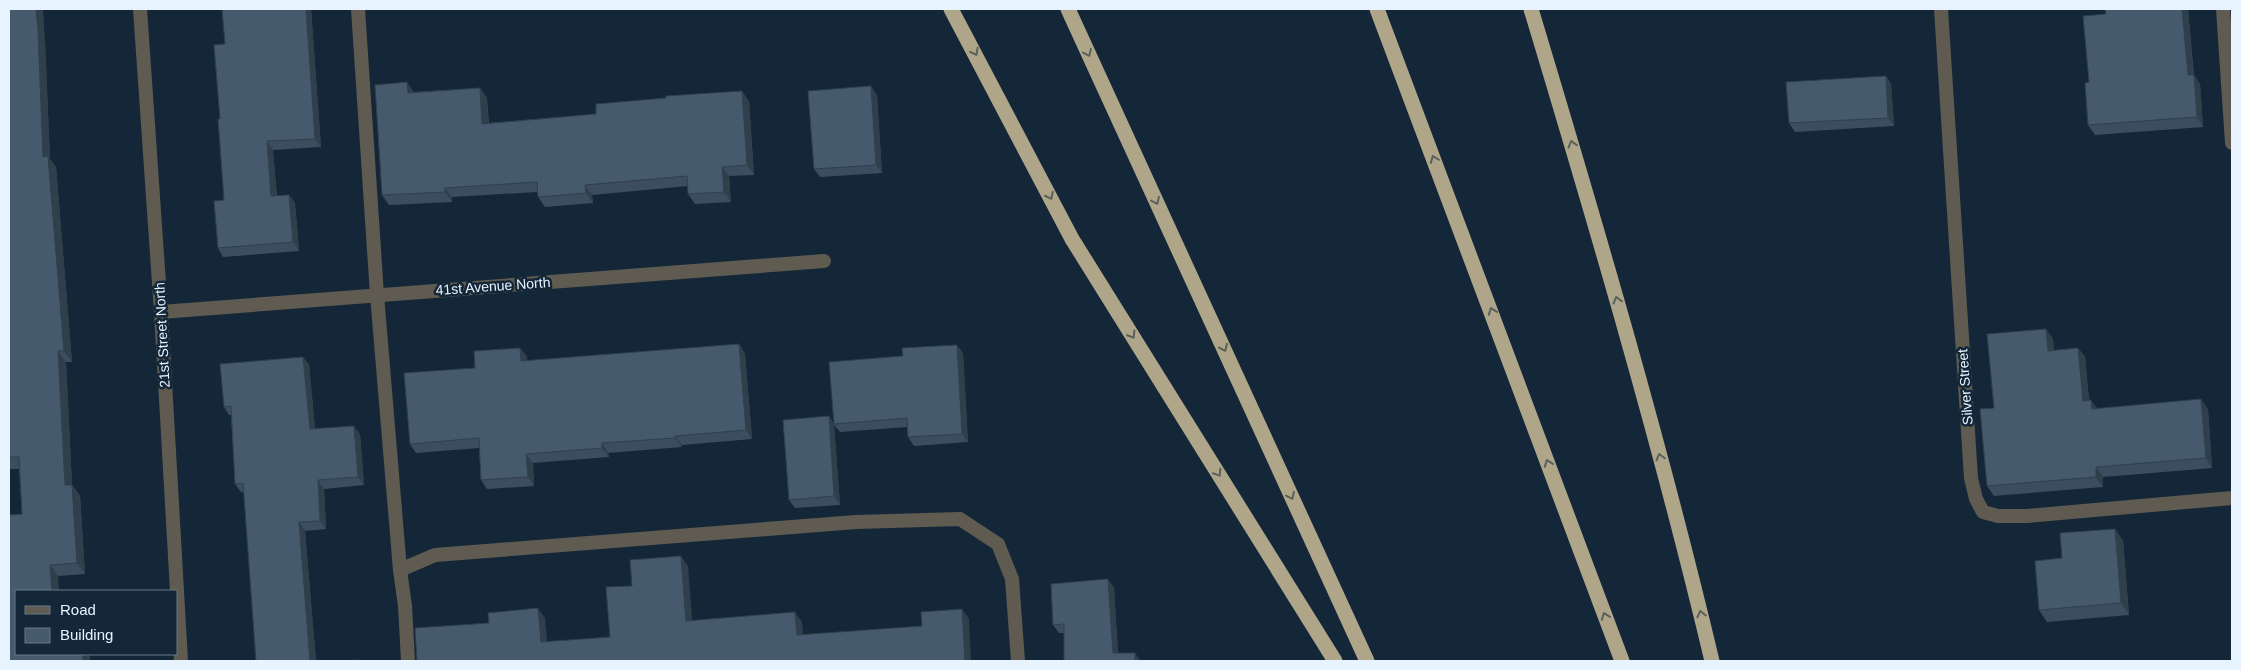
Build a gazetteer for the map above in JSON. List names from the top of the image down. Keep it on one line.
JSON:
{"streets":{"street":["41st Avenue North","21st Street North","Silver Street"]},"crossings":[["41st Avenue North","21st Street North"]],"legend":["Road","Building"]}
